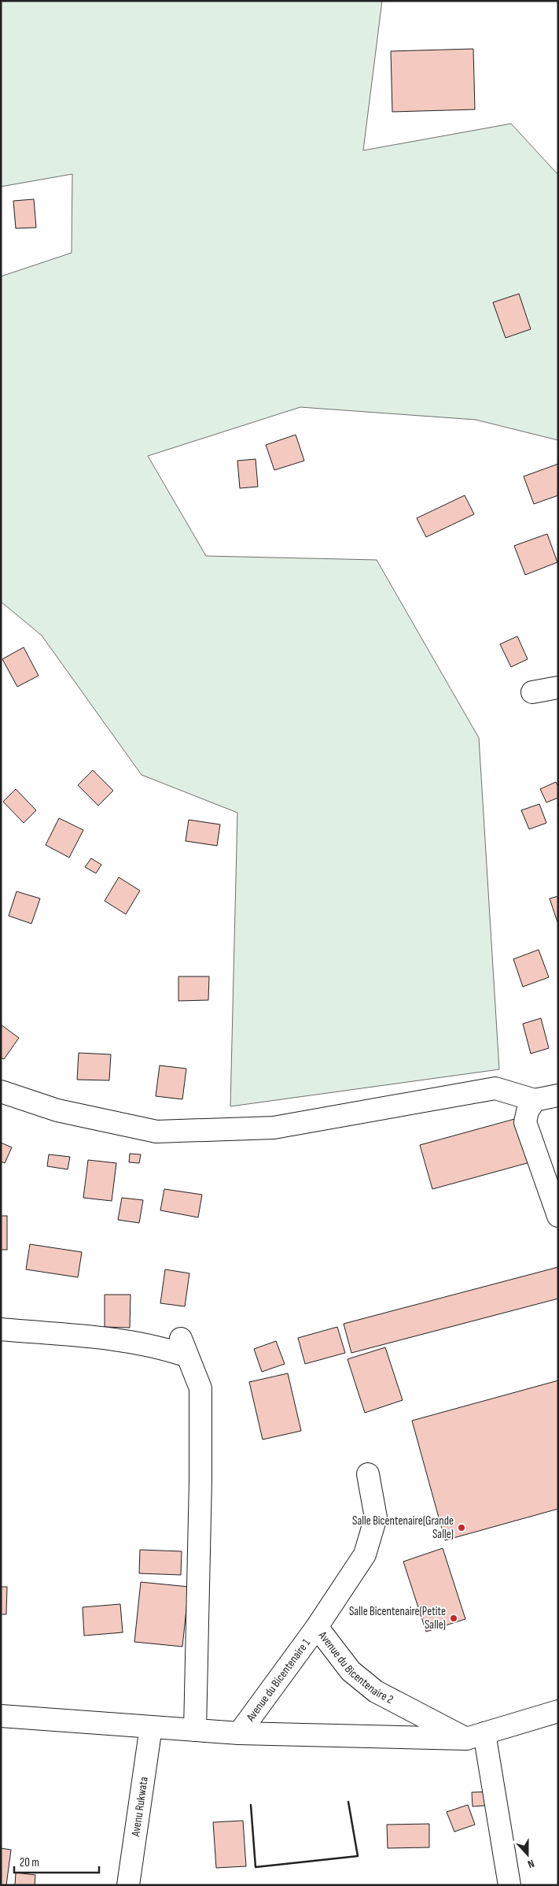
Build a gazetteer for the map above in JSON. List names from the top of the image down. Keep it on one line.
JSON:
{"streets":{"main road":["Avenue du Bicentenaire 2","Avenue du Bicentenaire 1","Avenu Rukwata"]},"crossings":[["Avenue du Bicentenaire 2","Avenue du Bicentenaire 1"]],"places":["Salle Bicentenaire(Grande Salle)","Salle Bicentenaire(Petite Salle)"],"scale_bar":"20 m","north":"bottom"}
